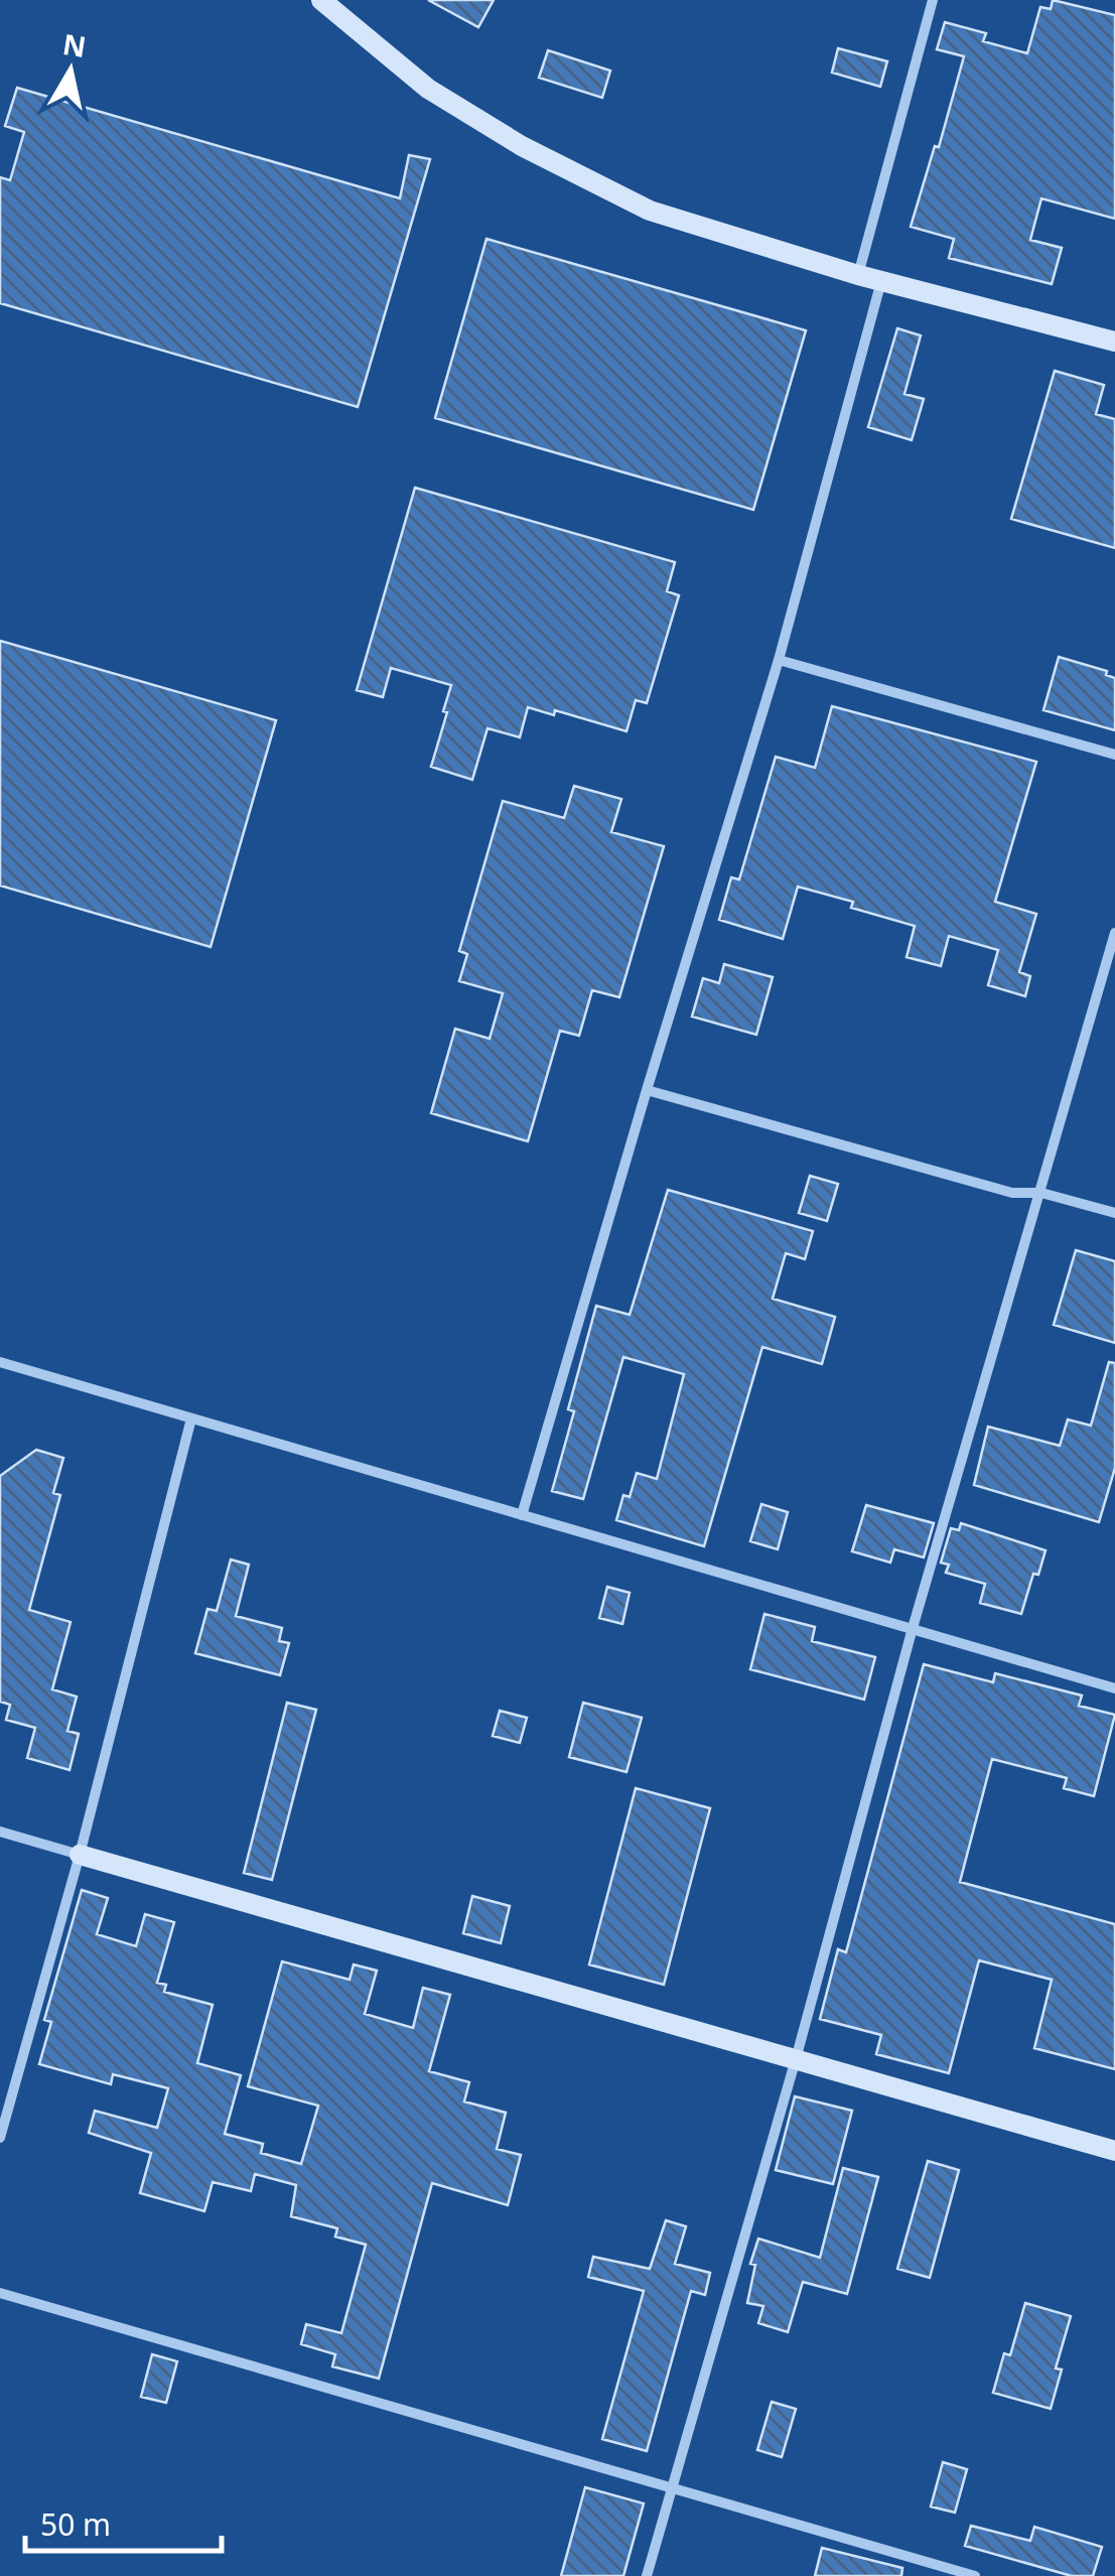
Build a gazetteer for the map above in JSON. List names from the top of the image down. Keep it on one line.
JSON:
{"scale_bar":"50 m","north":"top"}
